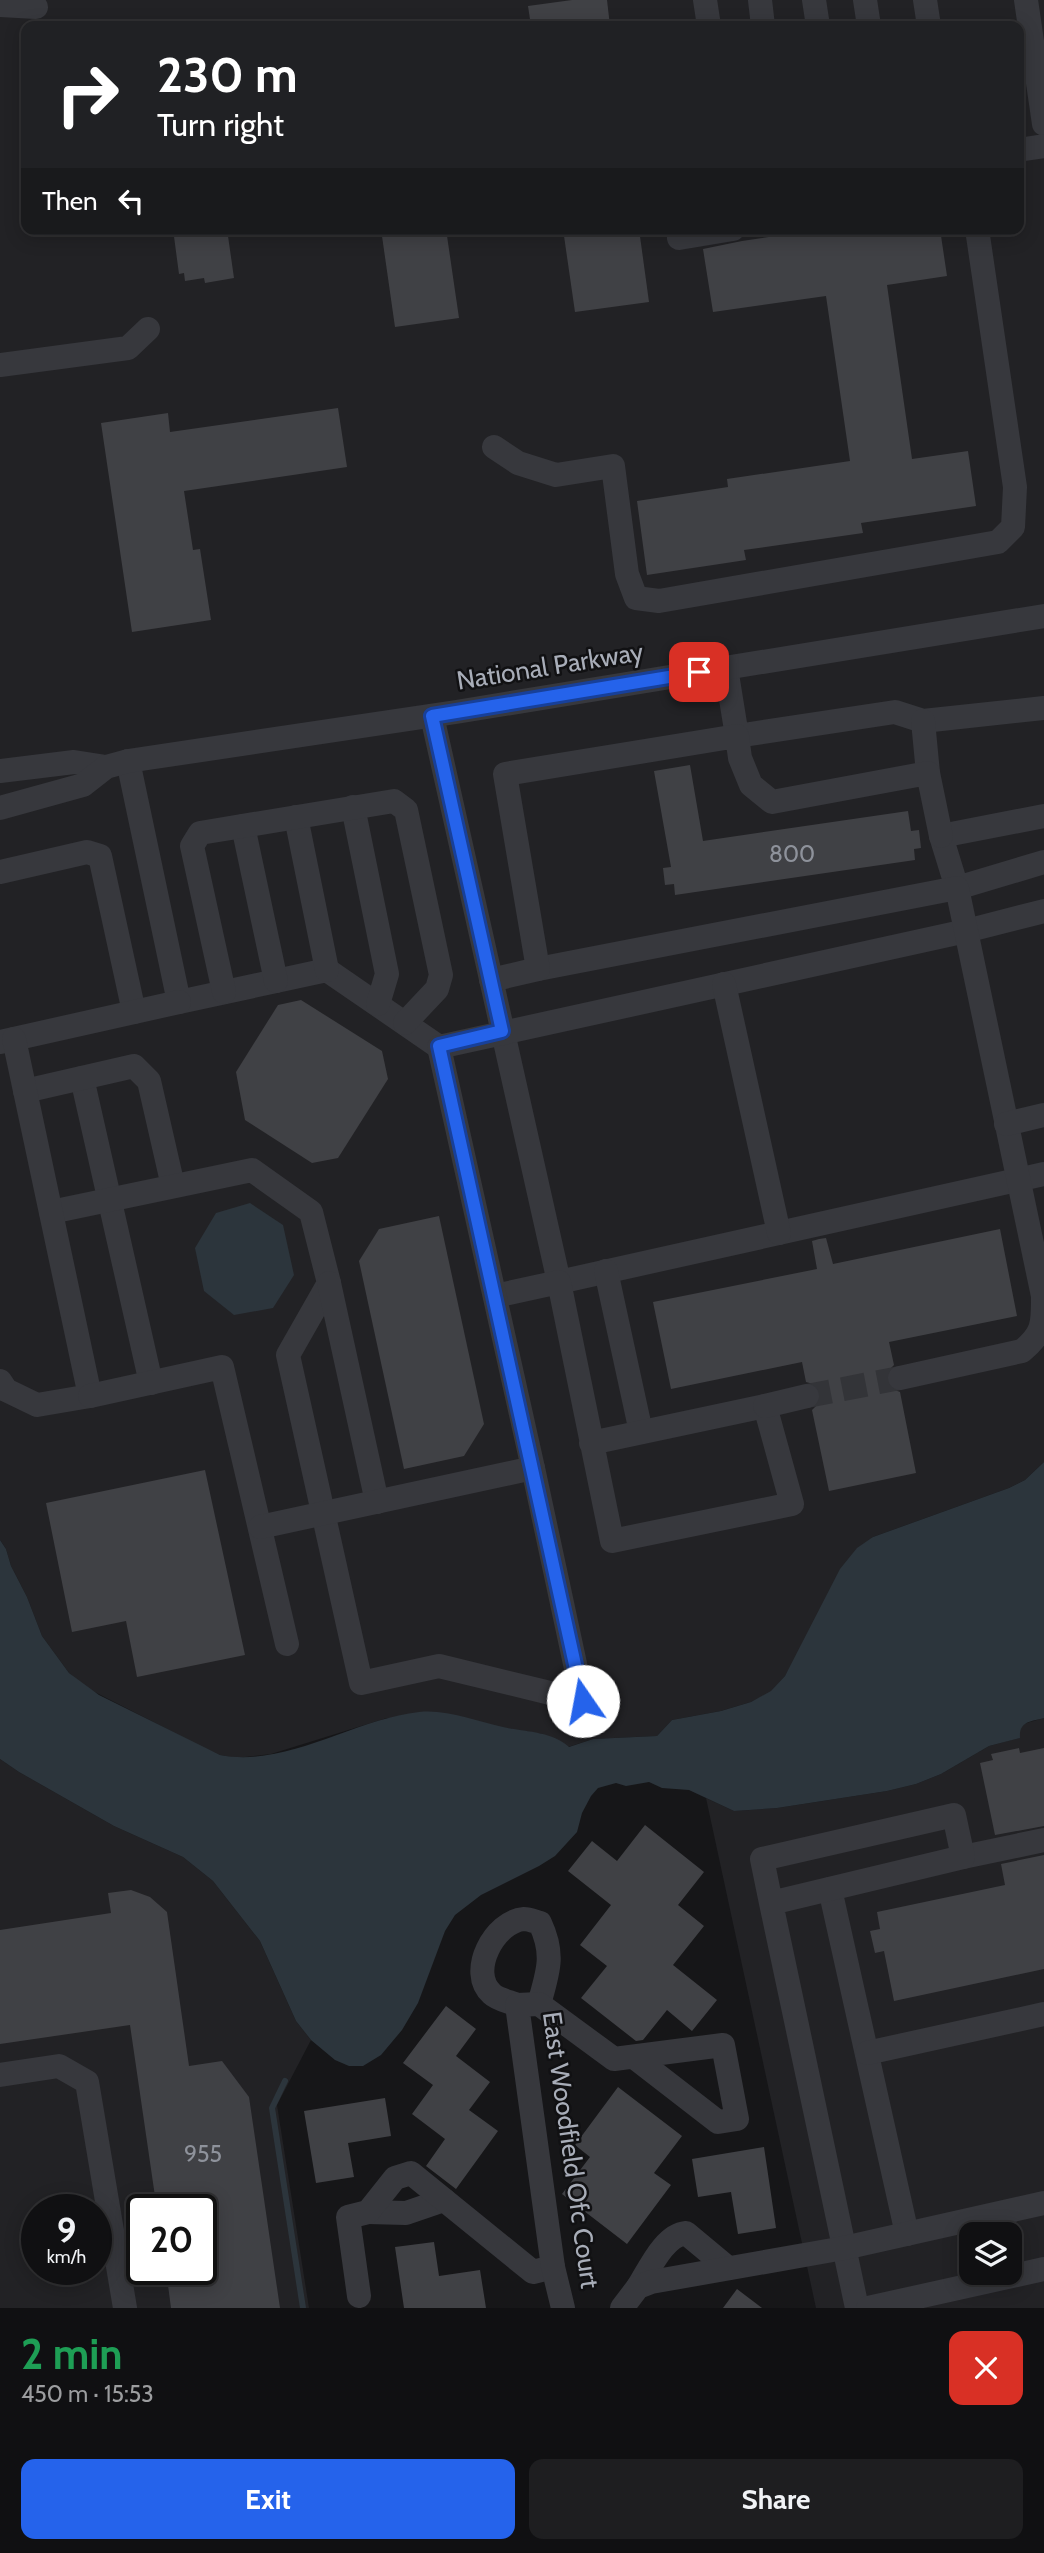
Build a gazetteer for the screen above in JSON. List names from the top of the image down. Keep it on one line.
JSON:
{"streets":{"street":["National Parkway","East Woodfield Ofc Court"]},"house_numbers":["800","955"],"page":{"turn":["230 m","Turn right"],"then":"Then","speed":"9 km/h","limit":"20","heading":["2 min","450 m · 15:53"],"buttons":["Exit","Share"]}}
